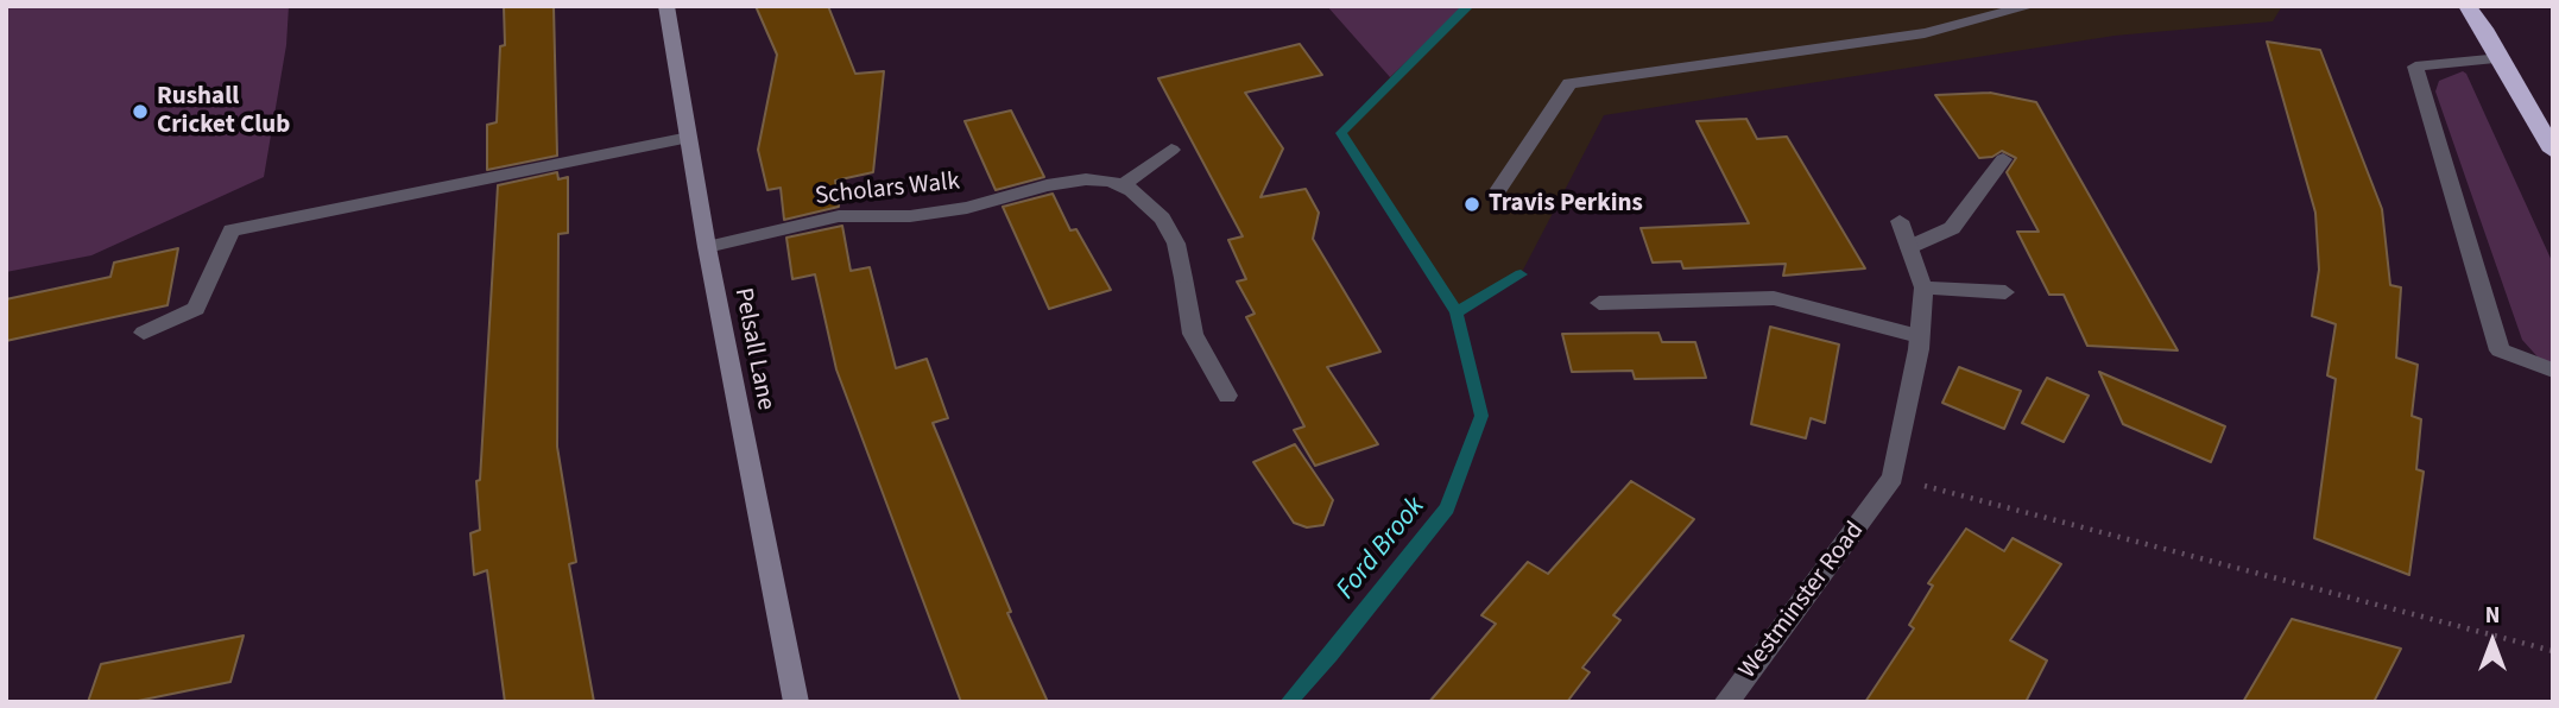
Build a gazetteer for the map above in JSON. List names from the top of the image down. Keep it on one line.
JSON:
{"streets":{"main road":["Pelsall Lane"],"street":["Scholars Walk","Westminster Road"]},"crossings":[["Scholars Walk","Pelsall Lane"]],"water":["Ford Brook"],"places":["Rushall Cricket Club","Travis Perkins"],"north":"top"}
